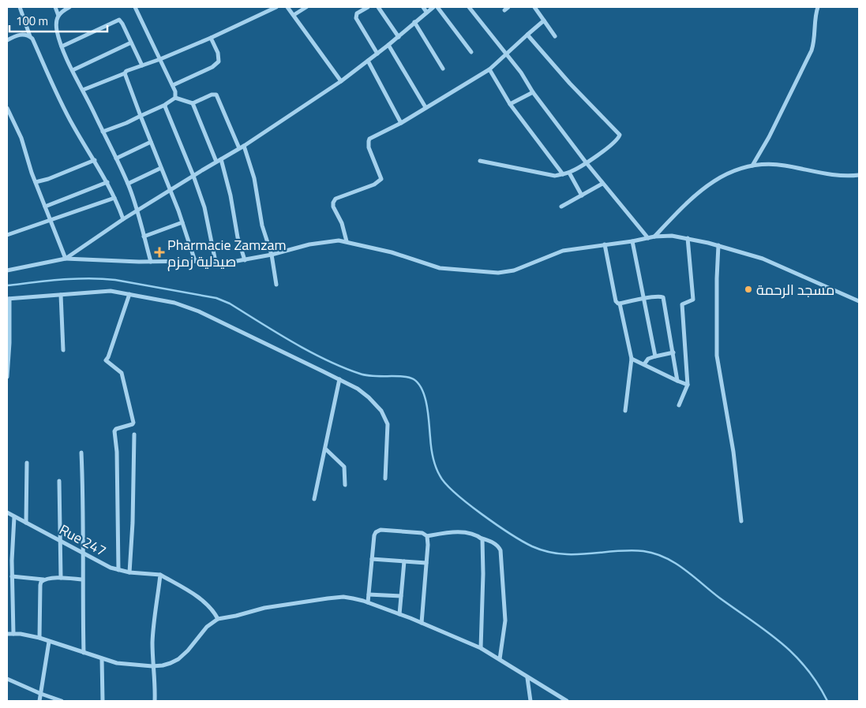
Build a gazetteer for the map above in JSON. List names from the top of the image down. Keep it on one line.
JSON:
{"streets":{"street":["Rue 247"]},"places":{"health":["Pharmacie Zamzam صيدلية زمزم"],"other":["مسجد الرحمة"]},"scale_bar":"100 m"}
